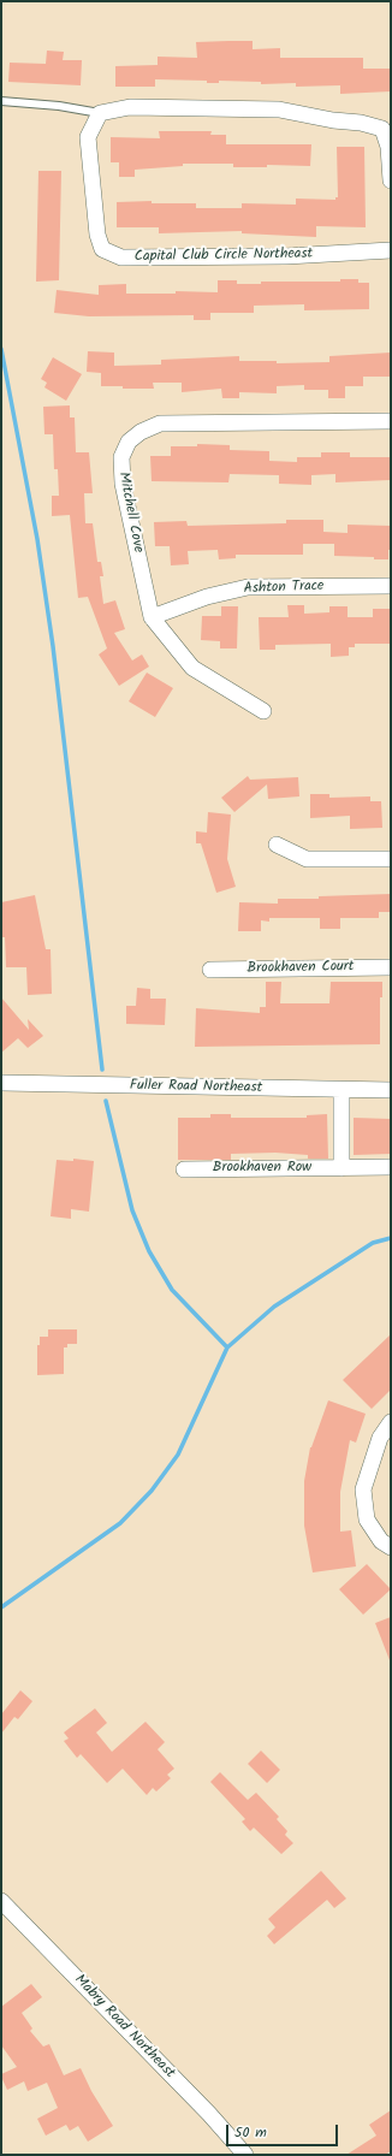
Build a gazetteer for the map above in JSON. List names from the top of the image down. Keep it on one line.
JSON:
{"streets":{"street":["Capital Club Circle Northeast","Mitchell Cove","Ashton Trace","Brookhaven Court","Fuller Road Northeast","Brookhaven Row","Mabry Road Northeast"]},"crossings":[["Mitchell Cove","Ashton Trace"]],"scale_bar":"50 m"}
